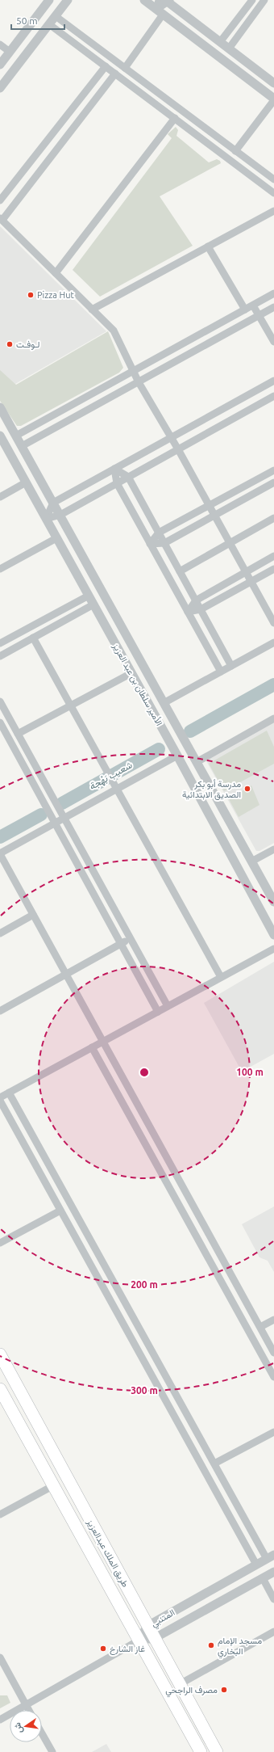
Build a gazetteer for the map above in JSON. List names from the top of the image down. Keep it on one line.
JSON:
{"streets":{"highway":["طريق الملك عبدالعزيز"],"street":["الأمير سلطان بن عبد العزيز","المتنبي"]},"crossings":[["طريق الملك عبدالعزيز","المتنبي"]],"water":["شعيب بَهْجة"],"places":["Pizza Hut","لـوفـت","مدرسة أبو بكر الصديق الابتدائية","مسجد الإمام البخاري","غاز الشارخ","مصرف الراجحي"],"scale_bar":"50 m","north":"left","rings":["100 m","200 m","300 m"]}
